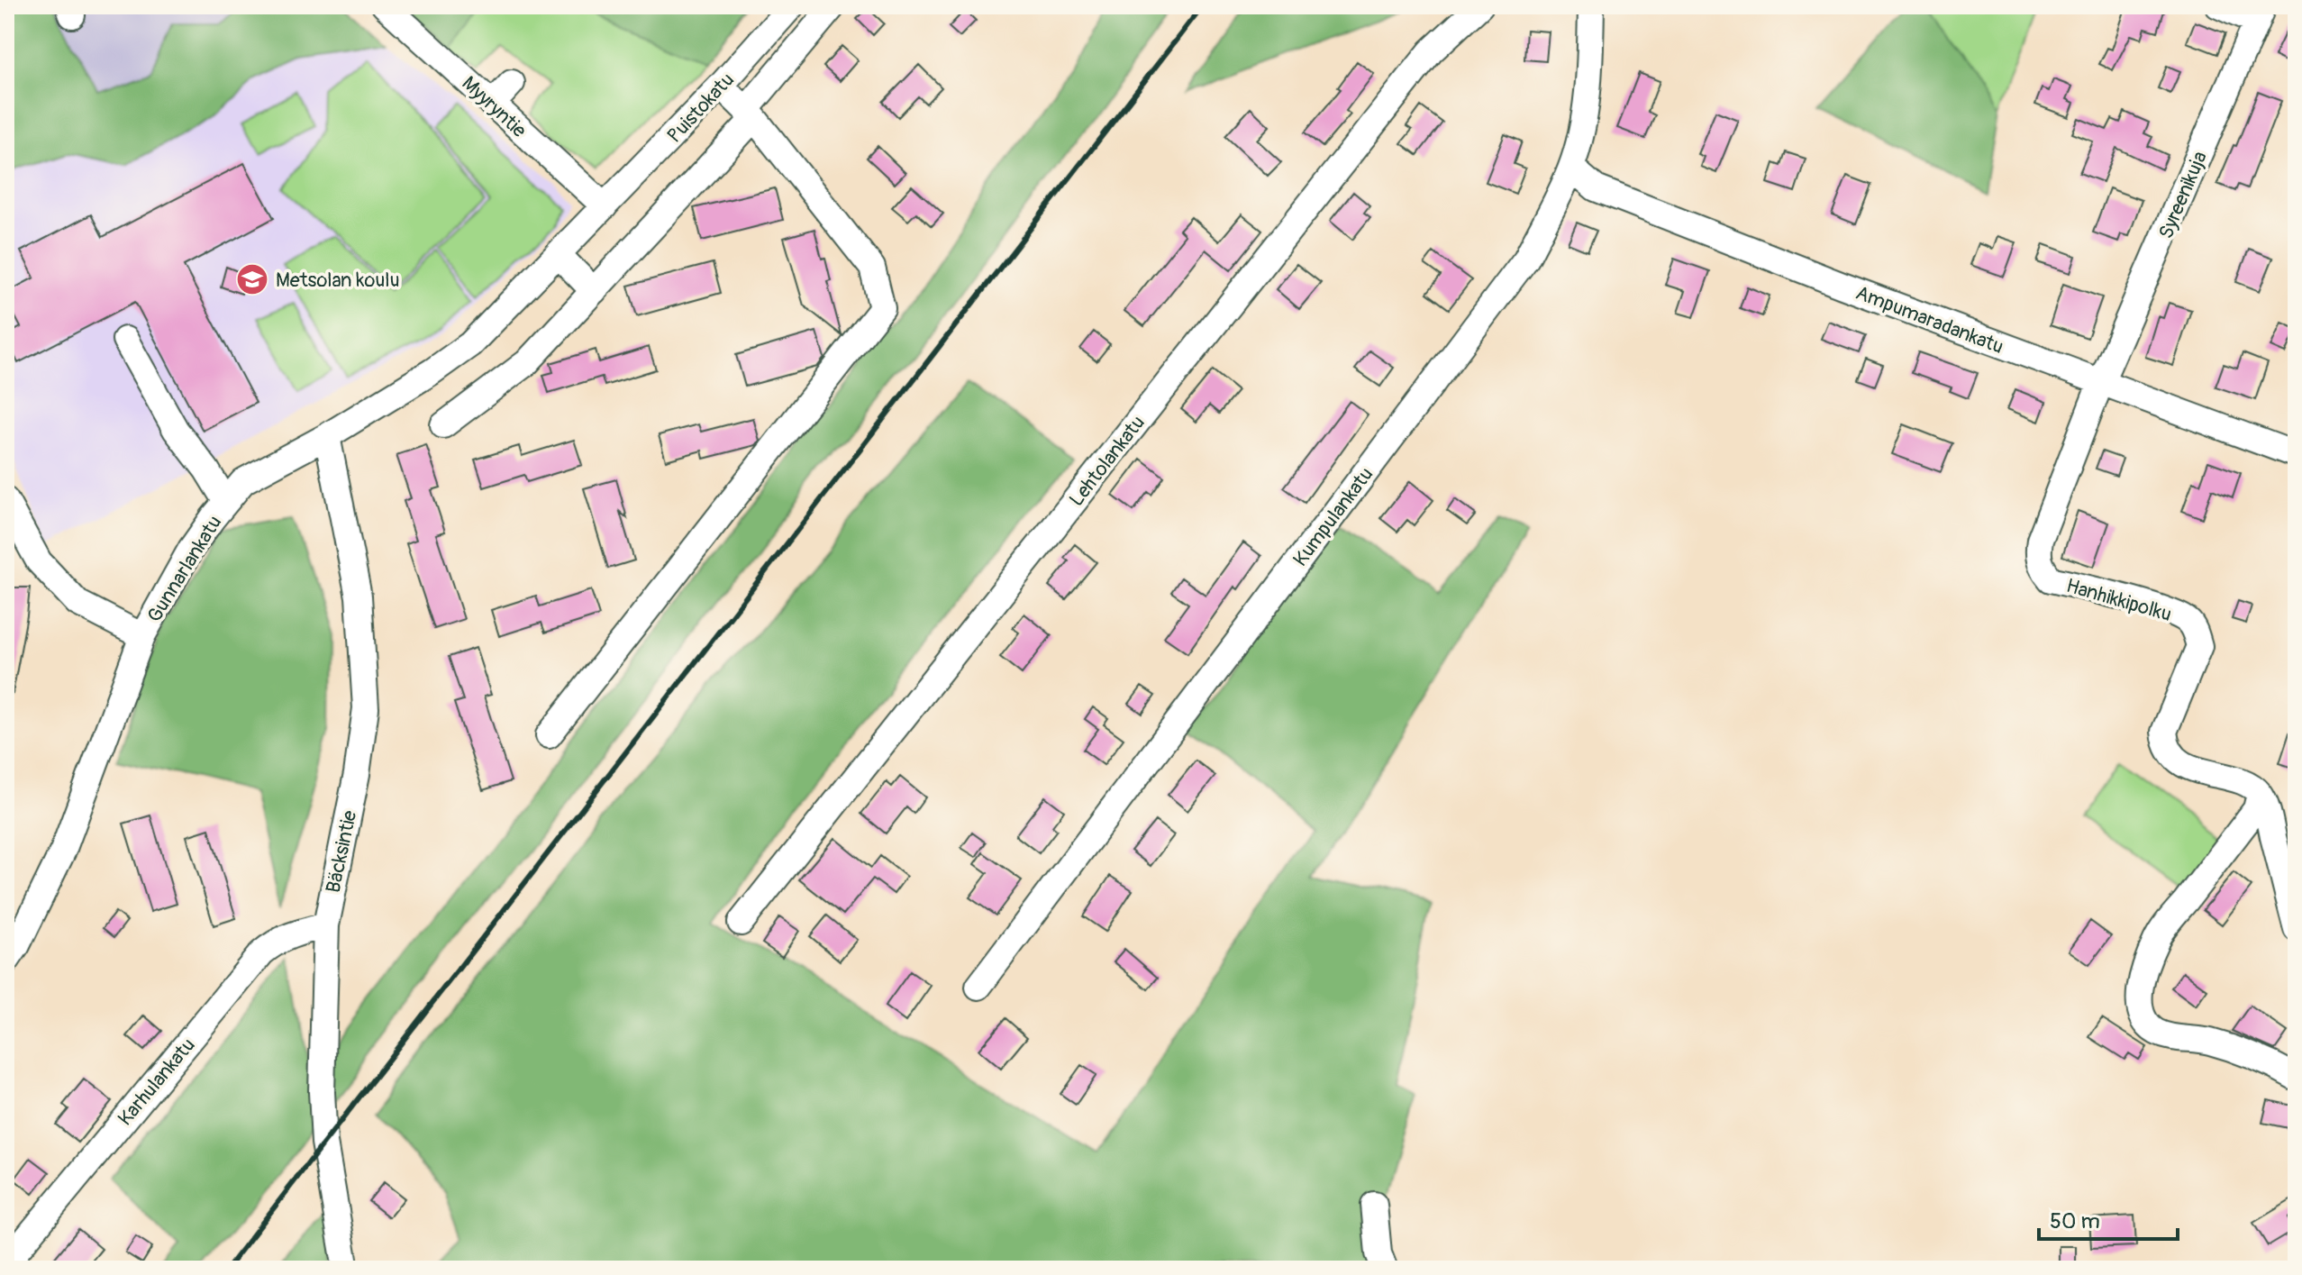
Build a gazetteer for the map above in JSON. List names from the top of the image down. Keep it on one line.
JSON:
{"streets":{"street":["Myyryntie","Puistokatu","Syreenikuja","Ampumaradankatu","Lehtolankatu","Kumpulankatu","Gunnarlankatu","Hanhikkipolku","Bäcksintie","Karhulankatu"]},"crossings":[["Myyryntie","Puistokatu"],["Myyryntie","Gunnarlankatu"],["Puistokatu","Gunnarlankatu"],["Syreenikuja","Ampumaradankatu"],["Syreenikuja","Hanhikkipolku"],["Ampumaradankatu","Kumpulankatu"],["Ampumaradankatu","Hanhikkipolku"],["Gunnarlankatu","Bäcksintie"],["Bäcksintie","Karhulankatu"]],"places":{"school or university":["Metsolan koulu"]},"scale_bar":"50 m"}
